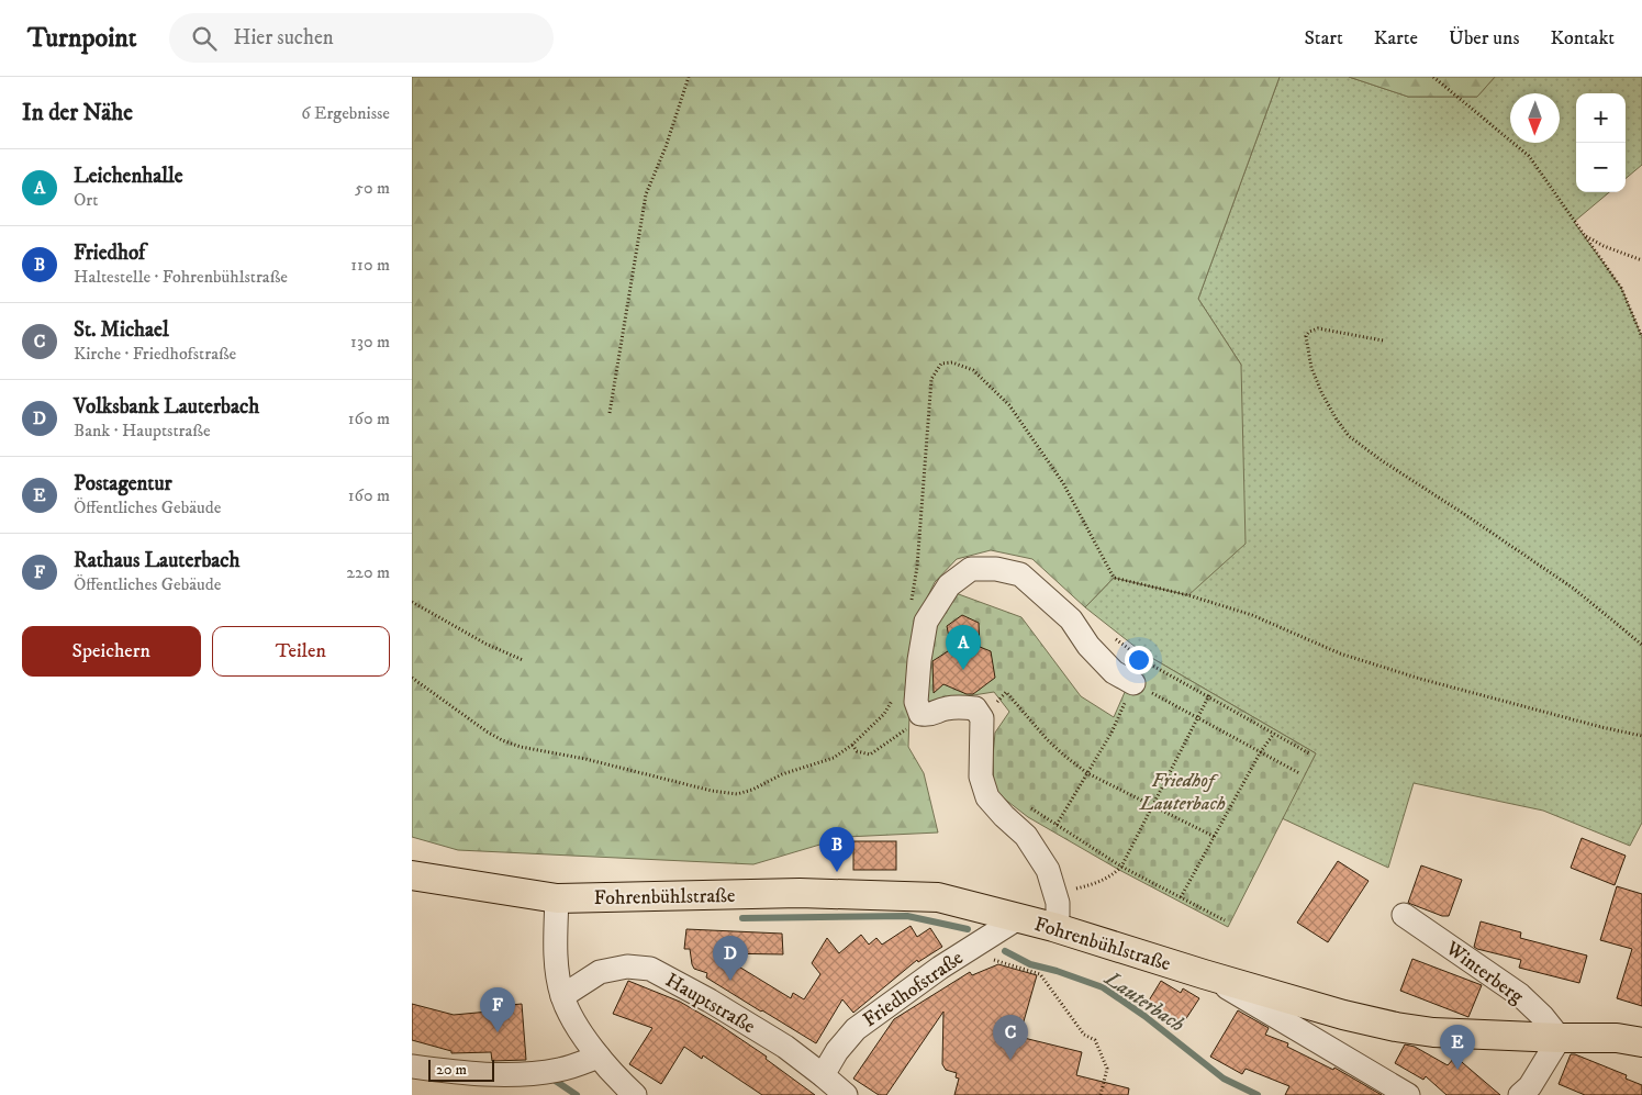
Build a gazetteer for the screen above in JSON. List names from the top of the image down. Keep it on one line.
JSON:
{"streets":{"main road":["Fohrenbühlstraße"],"street":["Winterberg","Friedhofstraße","Hauptstraße"]},"crossings":[["Fohrenbühlstraße","Winterberg"],["Fohrenbühlstraße","Friedhofstraße"],["Friedhofstraße","Hauptstraße"]],"water":["Lauterbach"],"parks":["Friedhof Lauterbach"],"scale_bar":"20 m","north":"bottom","page":{"header":"Turnpoint","search":"Hier suchen","nav":["Start","Karte","Über uns","Kontakt"],"heading":["In der Nähe","6 Ergebnisse"],"map_buttons":["+","−"],"list":[{"mark":"A","name":"Leichenhalle","note":"Ort","value":"50 m"},{"mark":"B","name":"Friedhof","note":"Haltestelle · Fohrenbühlstraße","value":"110 m"},{"mark":"C","name":"St. Michael","note":"Kirche · Friedhofstraße","value":"130 m"},{"mark":"D","name":"Volksbank Lauterbach","note":"Bank · Hauptstraße","value":"160 m"},{"mark":"E","name":"Postagentur","note":"Öffentliches Gebäude","value":"160 m"},{"mark":"F","name":"Rathaus Lauterbach","note":"Öffentliches Gebäude","value":"220 m"}],"buttons":["Speichern","Teilen"],"pins":["A","B","D","F","C","E"],"scale":"20 m"}}
